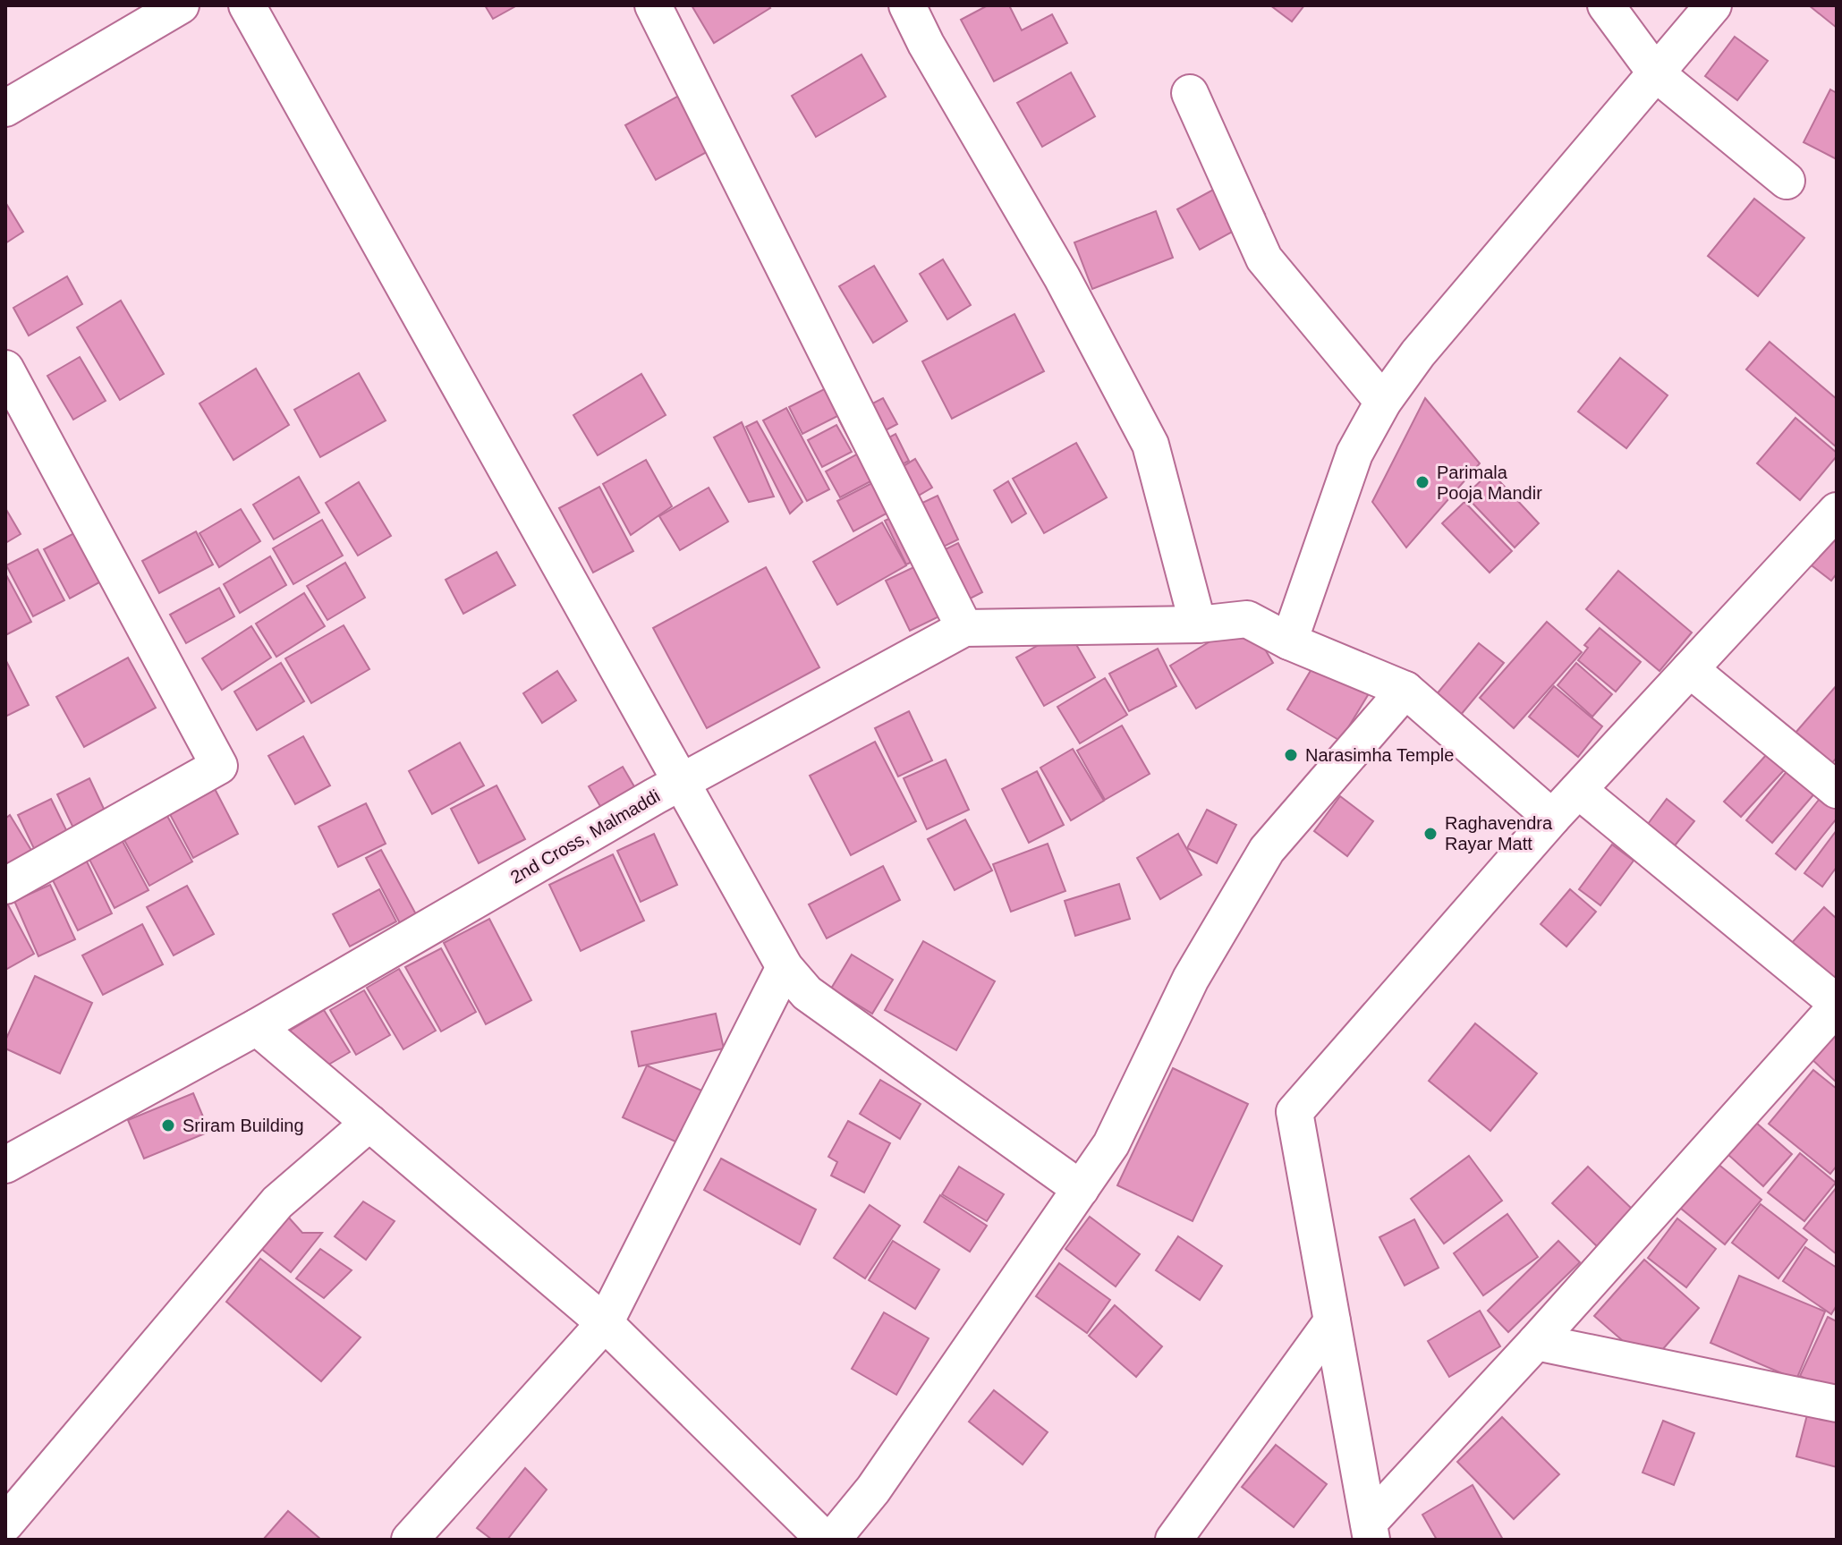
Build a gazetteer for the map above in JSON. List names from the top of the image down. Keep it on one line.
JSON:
{"streets":{"street":["2nd Cross, Malmaddi"]},"places":["Parimala Pooja Mandir","Narasimha Temple","Raghavendra Rayar Matt","Sriram Building"]}
